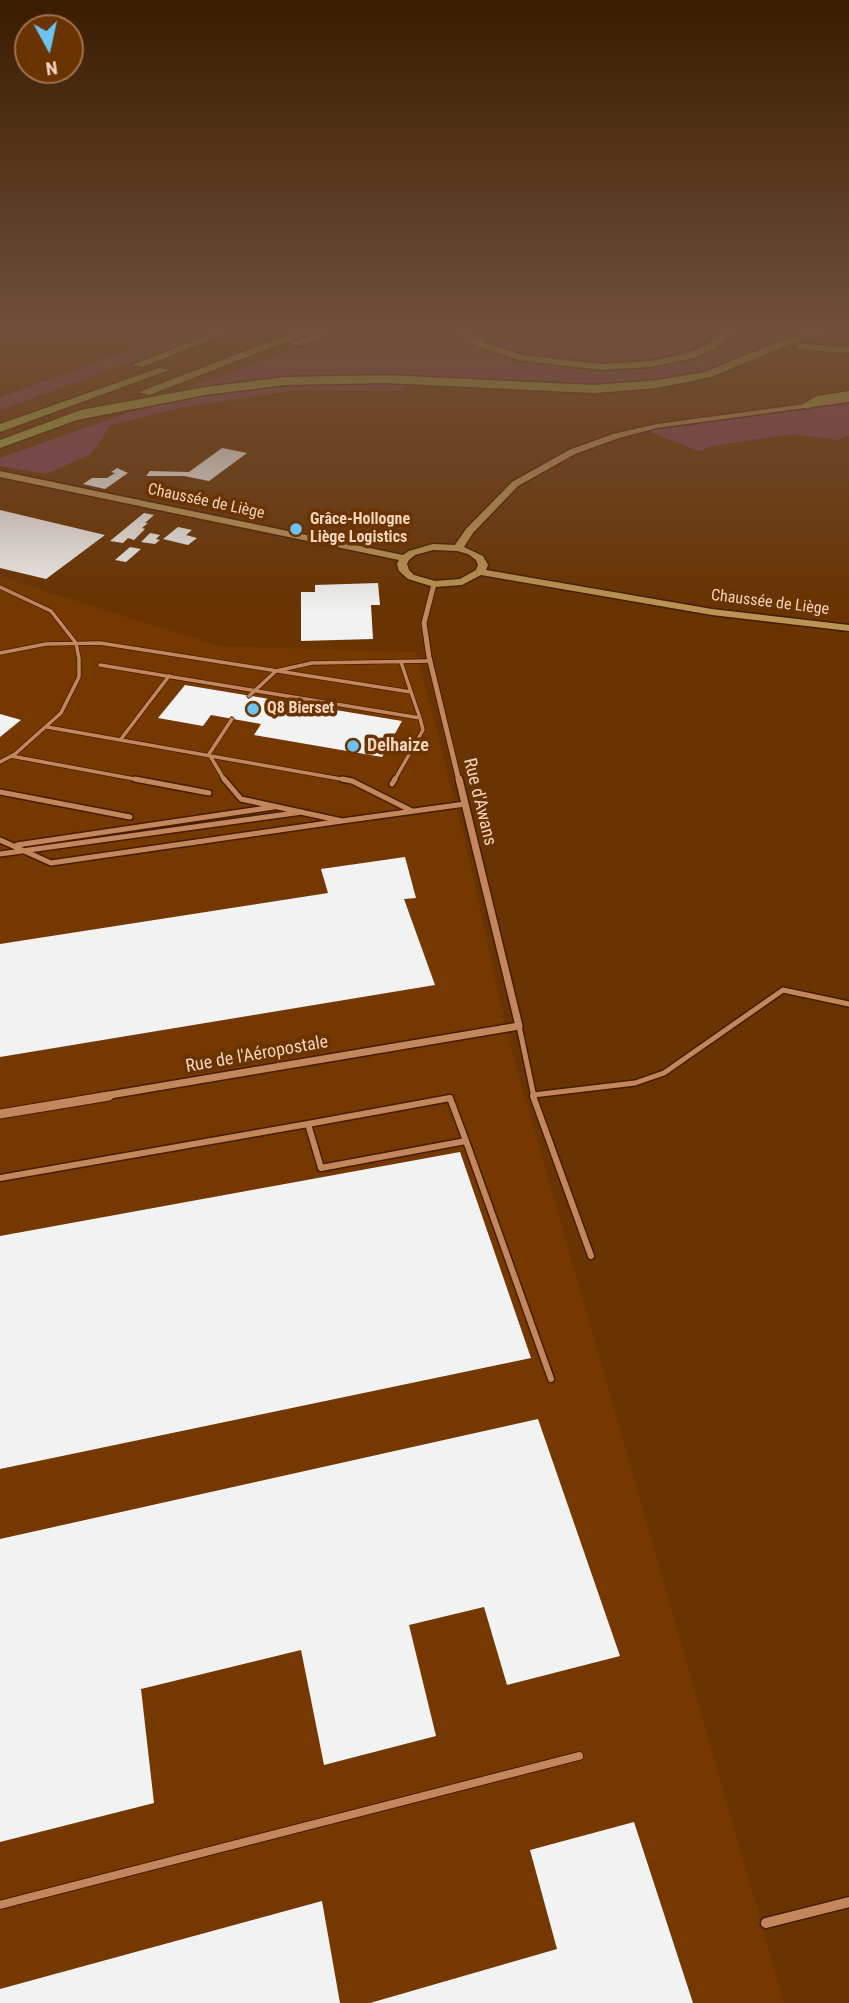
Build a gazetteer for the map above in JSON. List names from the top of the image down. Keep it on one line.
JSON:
{"streets":{"main road":["Chaussée de Liège"],"street":["Rue d'Awans","Rue de l'Aéropostale"]},"crossings":[["Rue d'Awans","Rue de l'Aéropostale"]],"places":["Grâce-Hollogne Liège Logistics","Q8 Bierset","Delhaize"],"north":"bottom"}
